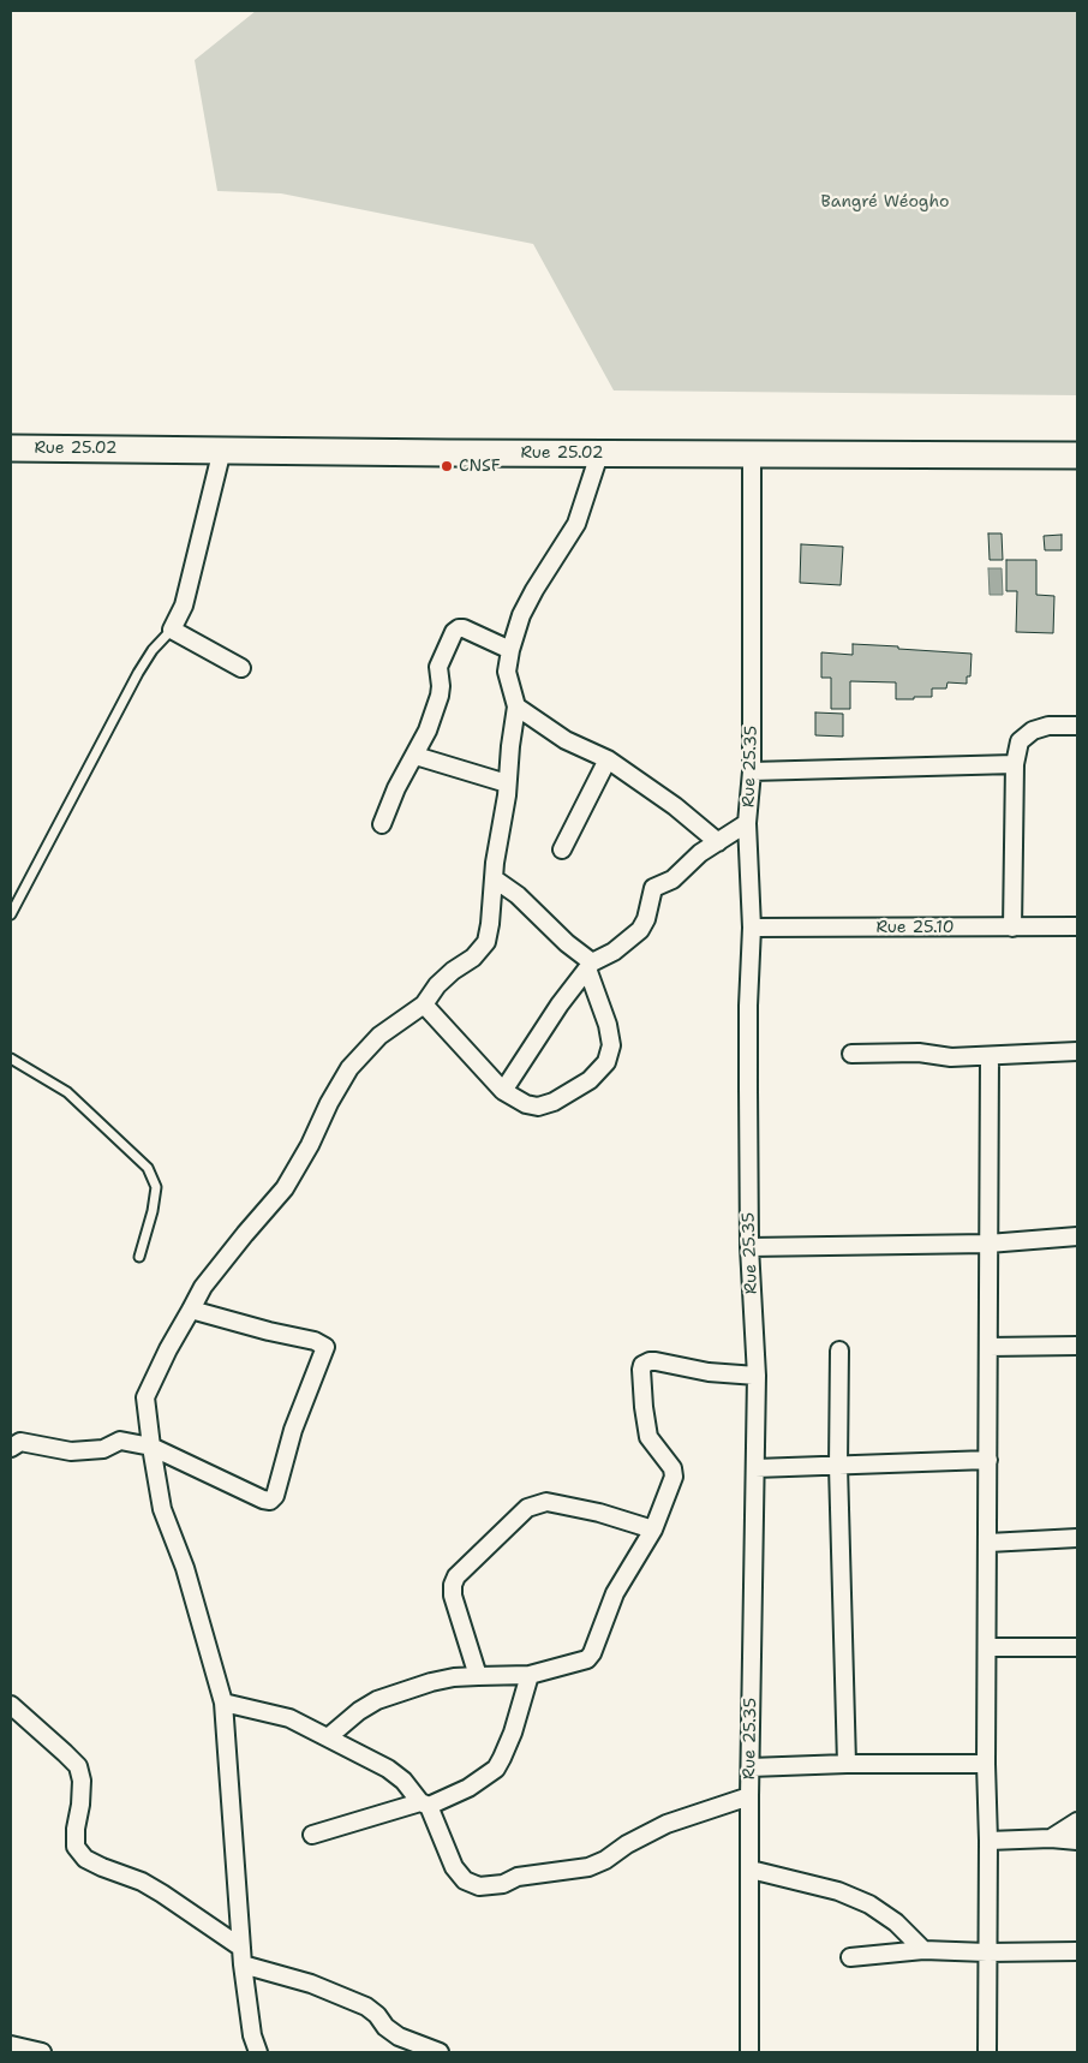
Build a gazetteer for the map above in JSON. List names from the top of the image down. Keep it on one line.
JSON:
{"streets":{"main road":["Rue 25.02"],"street":["Rue 25.35","Rue 25.10"]},"crossings":[["Rue 25.02","Rue 25.35"],["Rue 25.35","Rue 25.10"]],"parks":["Bangré Wéogho"],"places":["CNSF"]}
